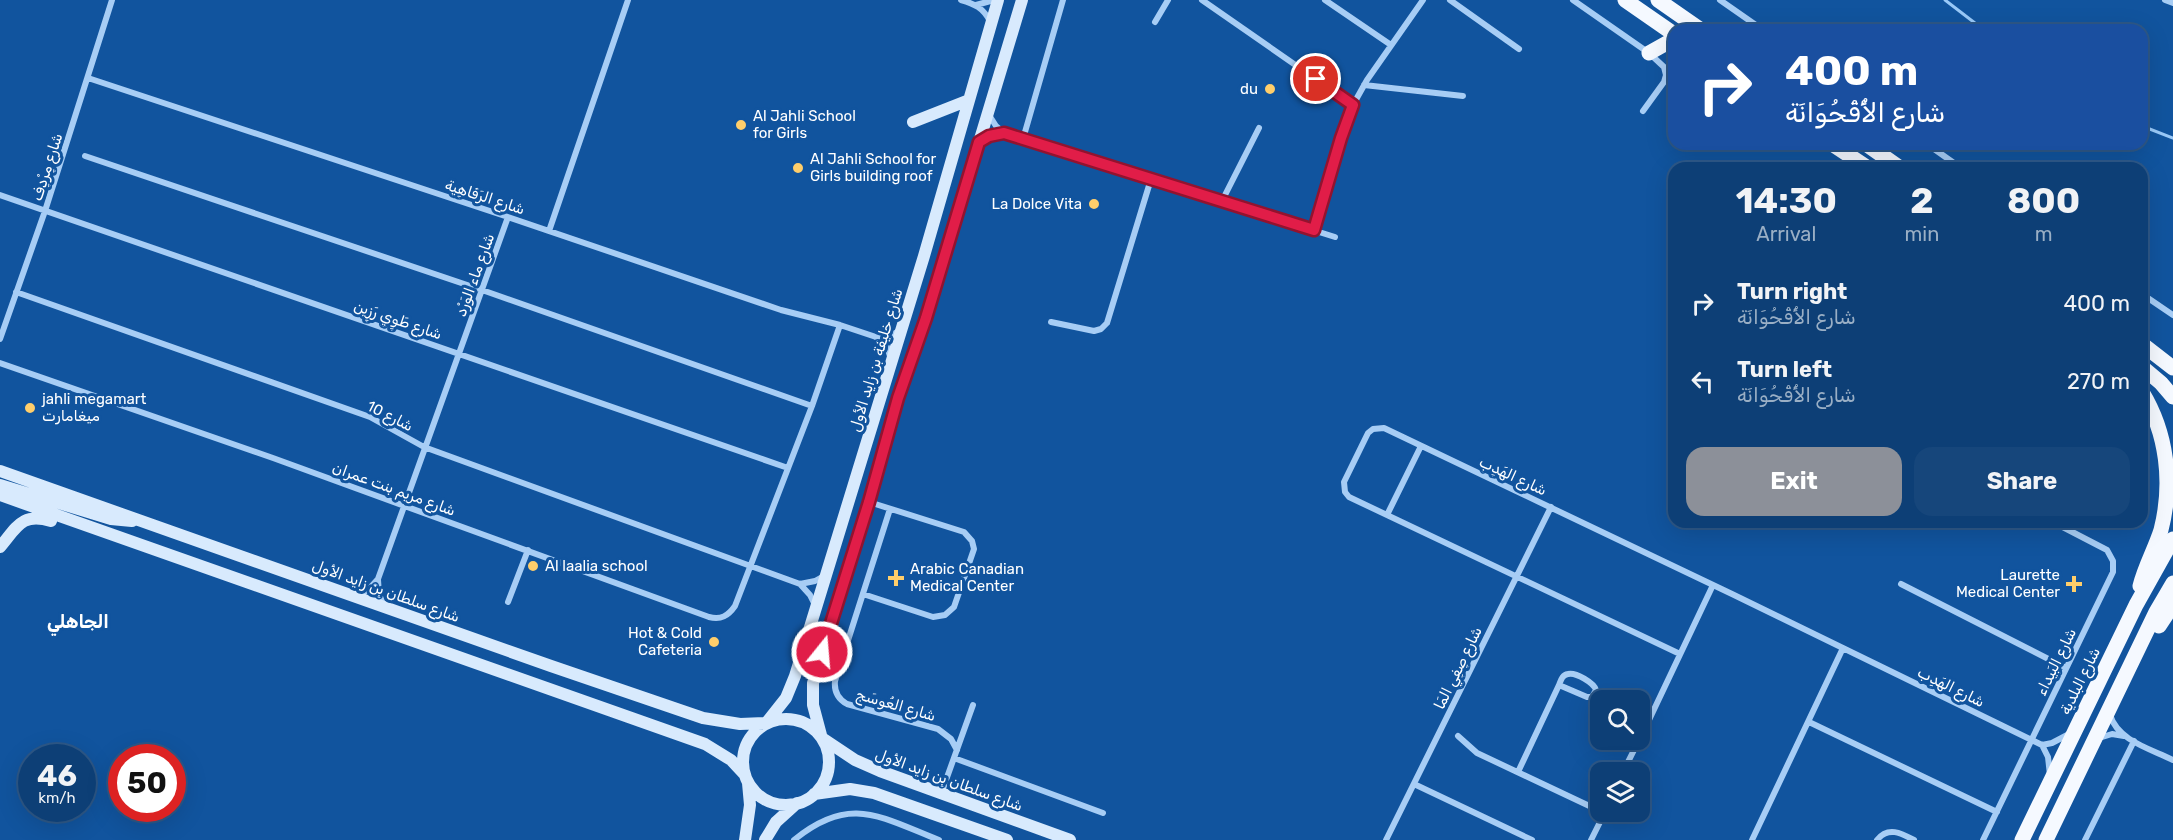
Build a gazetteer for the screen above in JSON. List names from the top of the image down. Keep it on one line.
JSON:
{"streets":{"main road":["شارع خليفة بن زايد الأول","شارع سلطان بن زايد الأول","شارع البلدية"],"street":["شارع مِرْدِف","شارع الرَفَاهِية","شارع ماء الوَرْد","شارع طَوِي رَزِين","شارع 10","شارع الهَدِب","شارع مريم بنت عمران","شارع البَيداء","شارع صِفِي المَا","شارع العُوسَج"]},"crossings":[["شارع مِرْدِف","شارع الرَفَاهِية"],["شارع مِرْدِف","شارع طَوِي رَزِين"],["شارع مِرْدِف","شارع 10"],["شارع الرَفَاهِية","شارع ماء الوَرْد"],["شارع الرَفَاهِية","شارع مريم بنت عمران"],["شارع ماء الوَرْد","شارع طَوِي رَزِين"],["شارع ماء الوَرْد","شارع 10"],["شارع ماء الوَرْد","شارع مريم بنت عمران"],["شارع طَوِي رَزِين","شارع مريم بنت عمران"],["شارع خليفة بن زايد الأول","شارع سلطان بن زايد الأول"],["شارع 10","شارع مريم بنت عمران"],["شارع الهَدِب","شارع البَيداء"],["شارع الهَدِب","شارع صِفِي المَا"]],"districts":["الجاهلي"],"places":{"other":["du","Al Jahli School for Girls","Al Jahli School for Girls building roof","La Dolce Vita","jahli megamart ميغامارت","Al laalia school","Hot & Cold Cafeteria"],"health":["Arabic Canadian Medical Center","Laurette Medical Center"]},"page":{"turn":["400 m","شارع الأُقْحُوَانَة"],"eta":["14:30","Arrival","2","min","800","m"],"list":[{"name":"Turn right","note":"شارع الأُقْحُوَانَة","value":"400 m"},{"name":"Turn left","note":"شارع الأُقْحُوَانَة","value":"270 m"}],"buttons":["Exit","Share"],"speed":"46 km/h","limit":"50"}}
